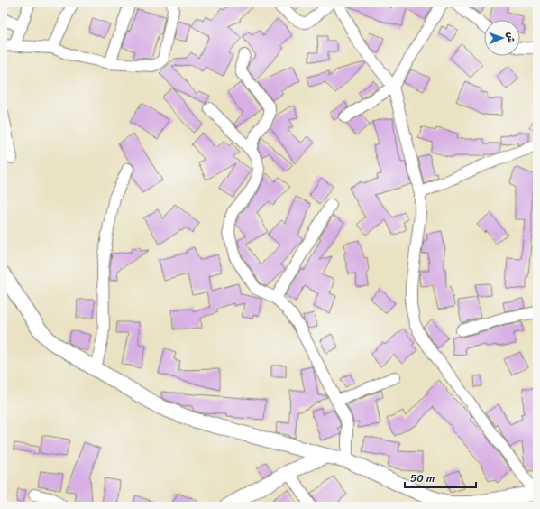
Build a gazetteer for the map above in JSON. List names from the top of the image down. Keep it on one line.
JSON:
{"scale_bar":"50 m","north":"right"}
